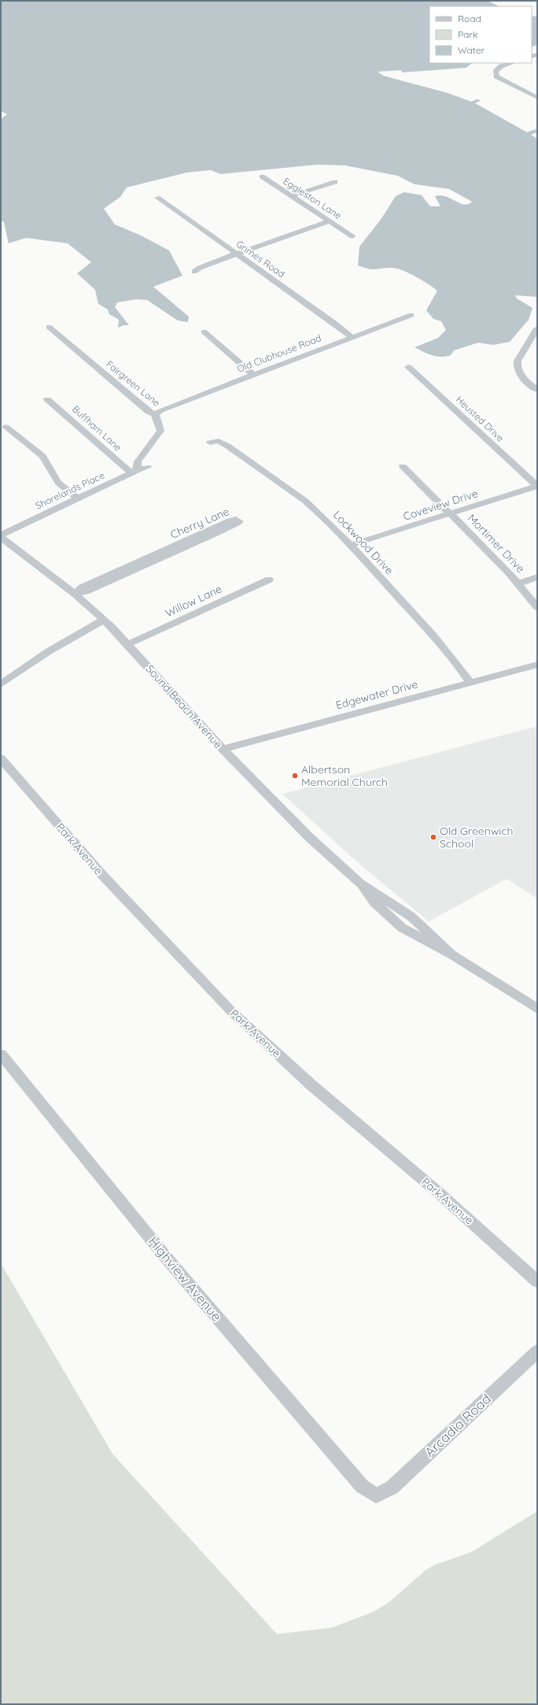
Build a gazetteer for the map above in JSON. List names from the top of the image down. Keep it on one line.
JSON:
{"streets":{"street":["Eggleston Lane","Grimes Road","Old Clubhouse Road","Fairgreen Lane","Heusted Drive","Buffham Lane","Shorelands Place","Coveview Drive","Cherry Lane","Lockwood Drive","Mortimer Drive","Willow Lane","Edgewater Drive","Sound Beach Avenue","Park Avenue","Highview Avenue","Arcadia Road"]},"crossings":[["Grimes Road","Old Clubhouse Road"],["Old Clubhouse Road","Fairgreen Lane"],["Fairgreen Lane","Buffham Lane"],["Fairgreen Lane","Shorelands Place"],["Heusted Drive","Coveview Drive"],["Buffham Lane","Shorelands Place"],["Coveview Drive","Lockwood Drive"],["Coveview Drive","Mortimer Drive"],["Cherry Lane","Sound Beach Avenue"],["Lockwood Drive","Edgewater Drive"],["Willow Lane","Sound Beach Avenue"],["Edgewater Drive","Sound Beach Avenue"],["Highview Avenue","Arcadia Road"]],"places":["Albertson Memorial Church","Old Greenwich School"],"legend":["Road","Park","Water"]}
